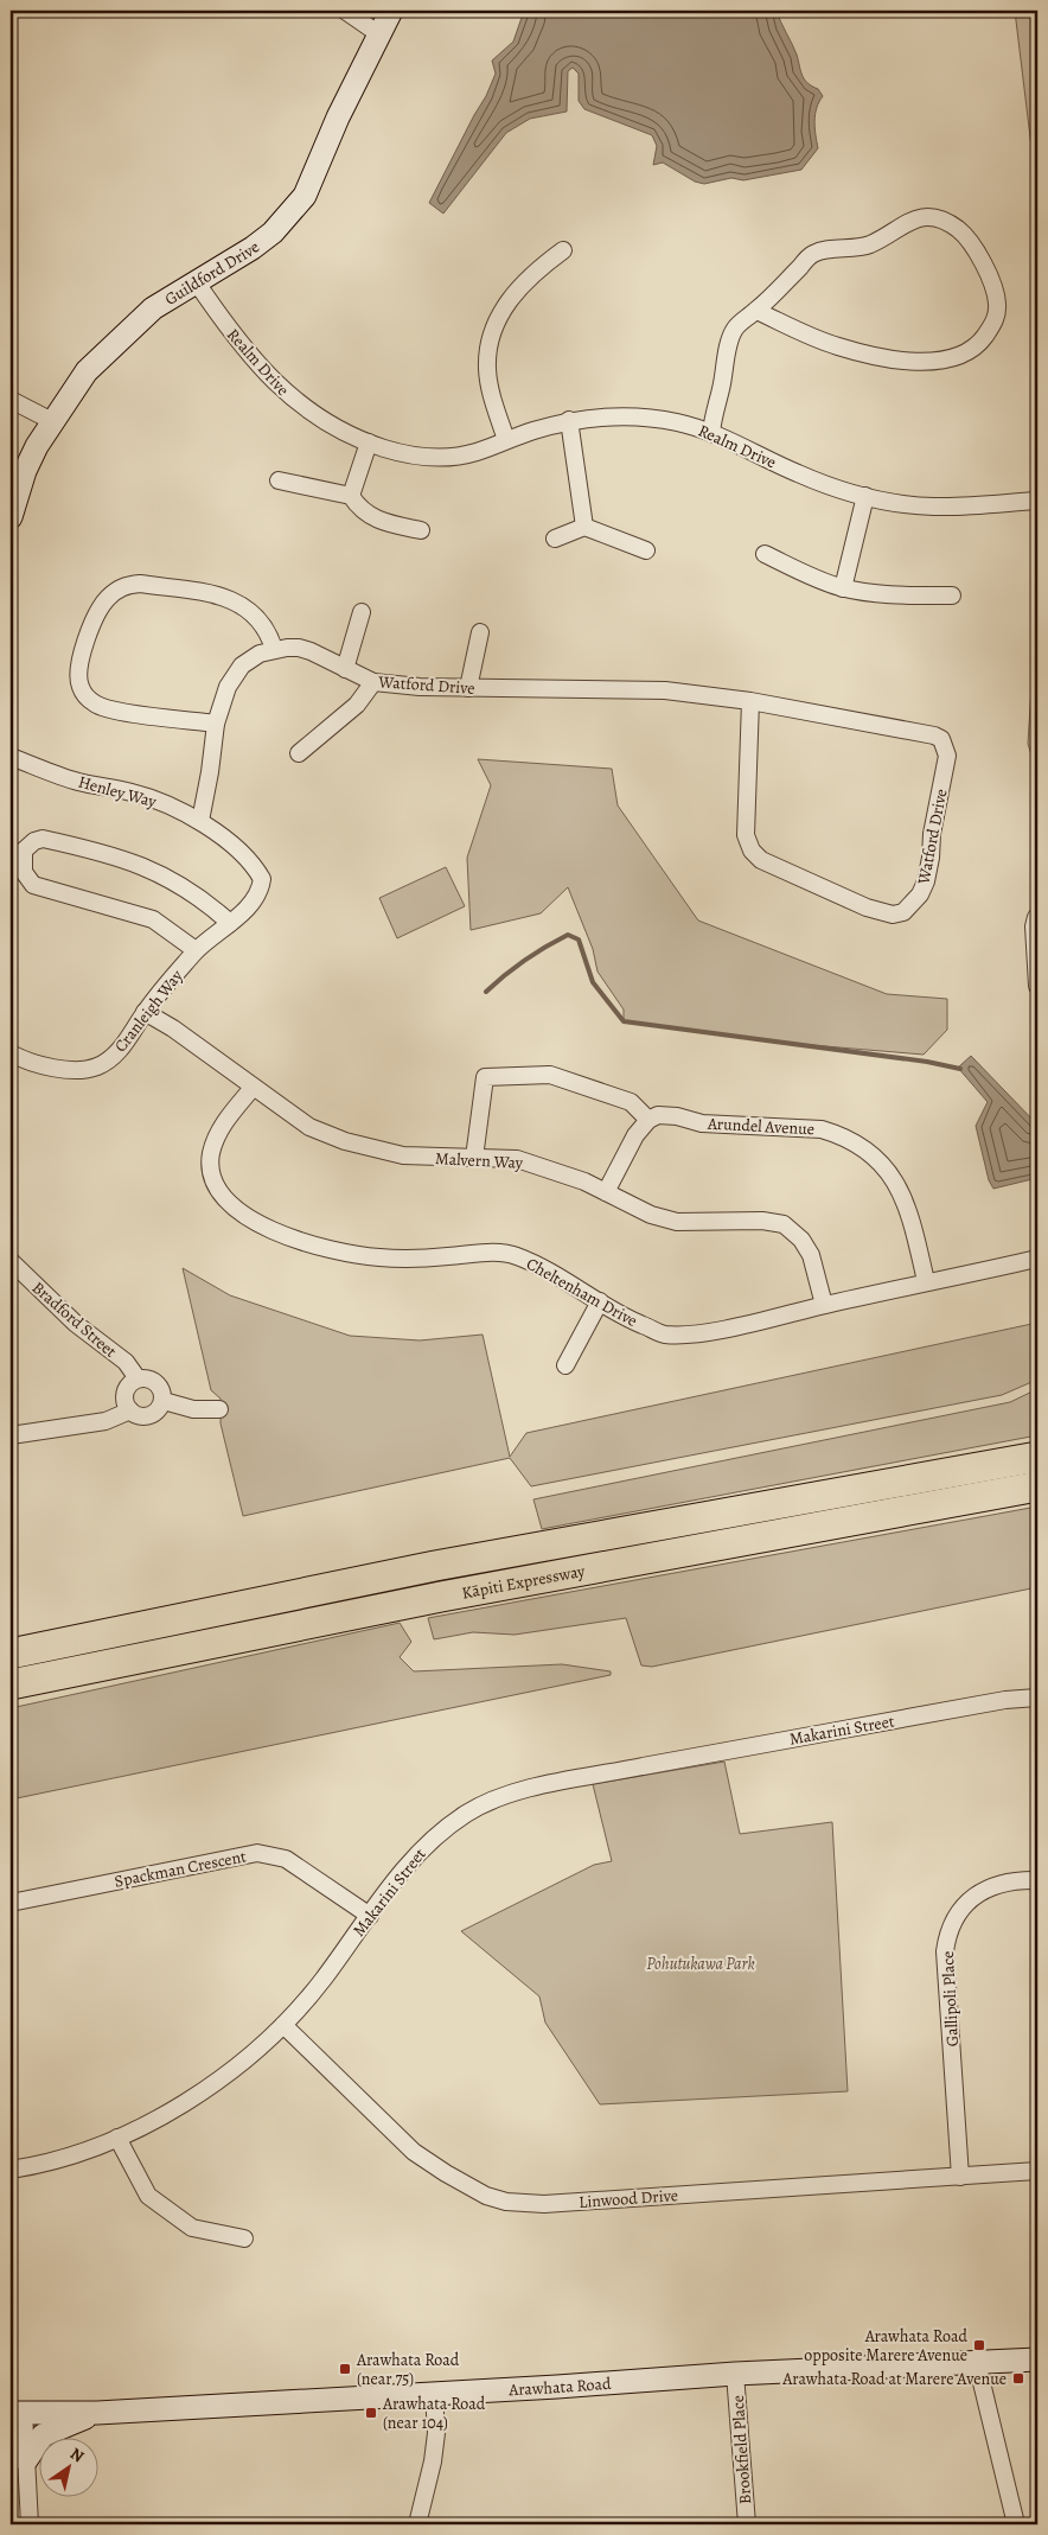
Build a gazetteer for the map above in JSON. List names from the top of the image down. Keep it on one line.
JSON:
{"streets":{"highway":["Kāpiti Expressway"],"main road":["Guildford Drive","Arawhata Road"],"street":["Realm Drive","Watford Drive","Henley Way","Cranleigh Way","Arundel Avenue","Malvern Way","Cheltenham Drive","Bradford Street","Makarini Street","Spackman Crescent","Gallipoli Place","Linwood Drive","Brookfield Place"]},"crossings":[["Guildford Drive","Realm Drive"],["Watford Drive","Henley Way"],["Henley Way","Cranleigh Way"],["Cranleigh Way","Malvern Way"],["Arundel Avenue","Cheltenham Drive"],["Malvern Way","Cheltenham Drive"],["Makarini Street","Spackman Crescent"],["Makarini Street","Linwood Drive"],["Gallipoli Place","Linwood Drive"],["Arawhata Road","Brookfield Place"]],"parks":["Pohutukawa Park"],"places":{"transit":["Arawhata Road opposite Marere Avenue","Arawhata Road (near 75)","Arawhata Road at Marere Avenue","Arawhata Road (near 104)"]},"north":"top right"}
